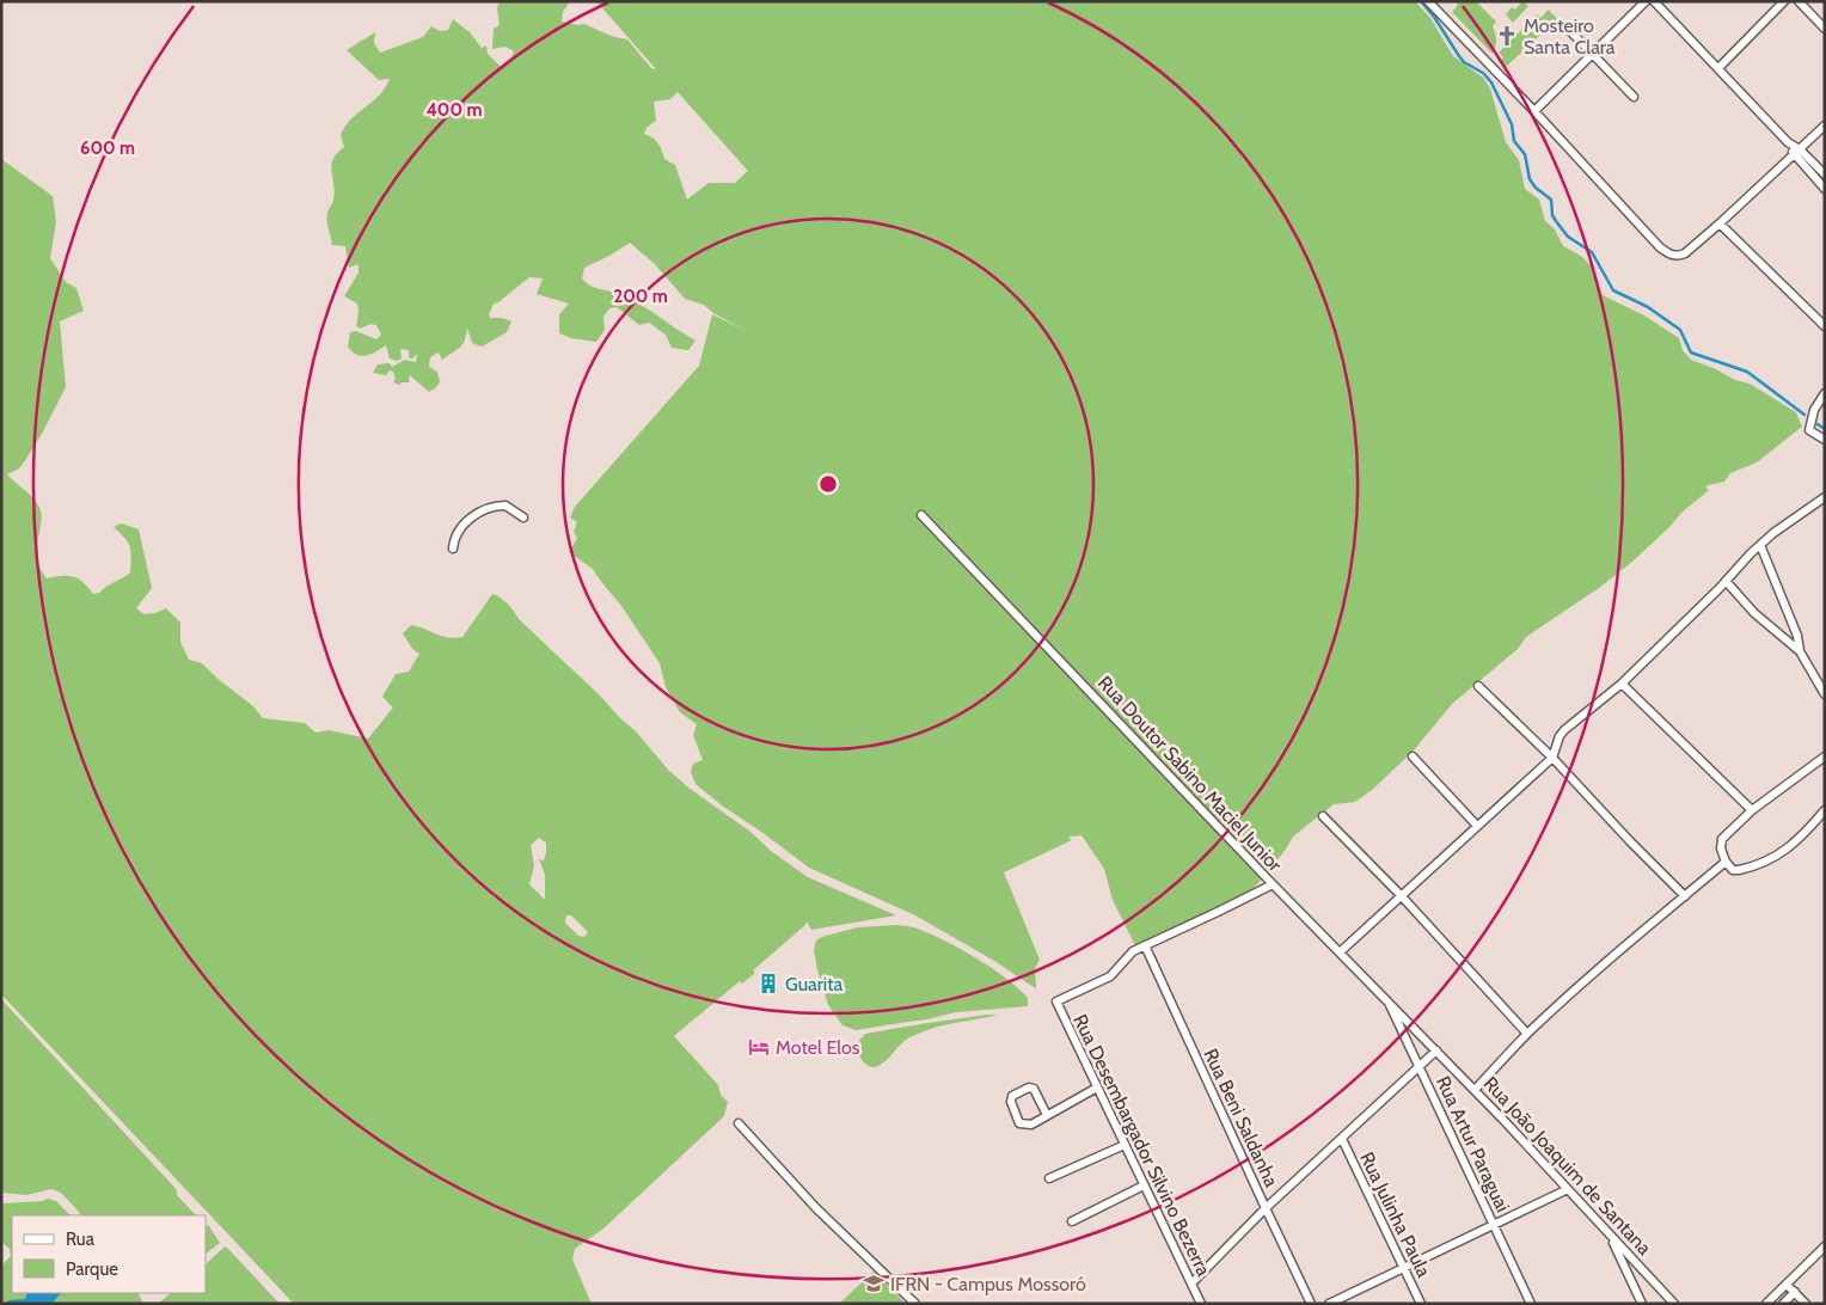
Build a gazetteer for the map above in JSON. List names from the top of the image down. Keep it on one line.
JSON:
{"streets":{"street":["Rua Doutor Sabino Maciel Junior","Rua Beni Saldanha","Rua Artur Paraguai","Rua Desembargador Silvino Bezerra","Rua João Joaquim de Santana","Rua Julinha Paula"]},"crossings":[["Rua Doutor Sabino Maciel Junior","Rua Artur Paraguai"],["Rua Doutor Sabino Maciel Junior","Rua João Joaquim de Santana"],["Rua Beni Saldanha","Rua Desembargador Silvino Bezerra"]],"places":{"church":["Mosteiro Santa Clara"],"building":["Guarita"],"hotel":["Motel Elos"],"school or university":["IFRN - Campus Mossoró"]},"legend":["Rua","Parque"],"rings":["400 m","600 m","200 m"]}
